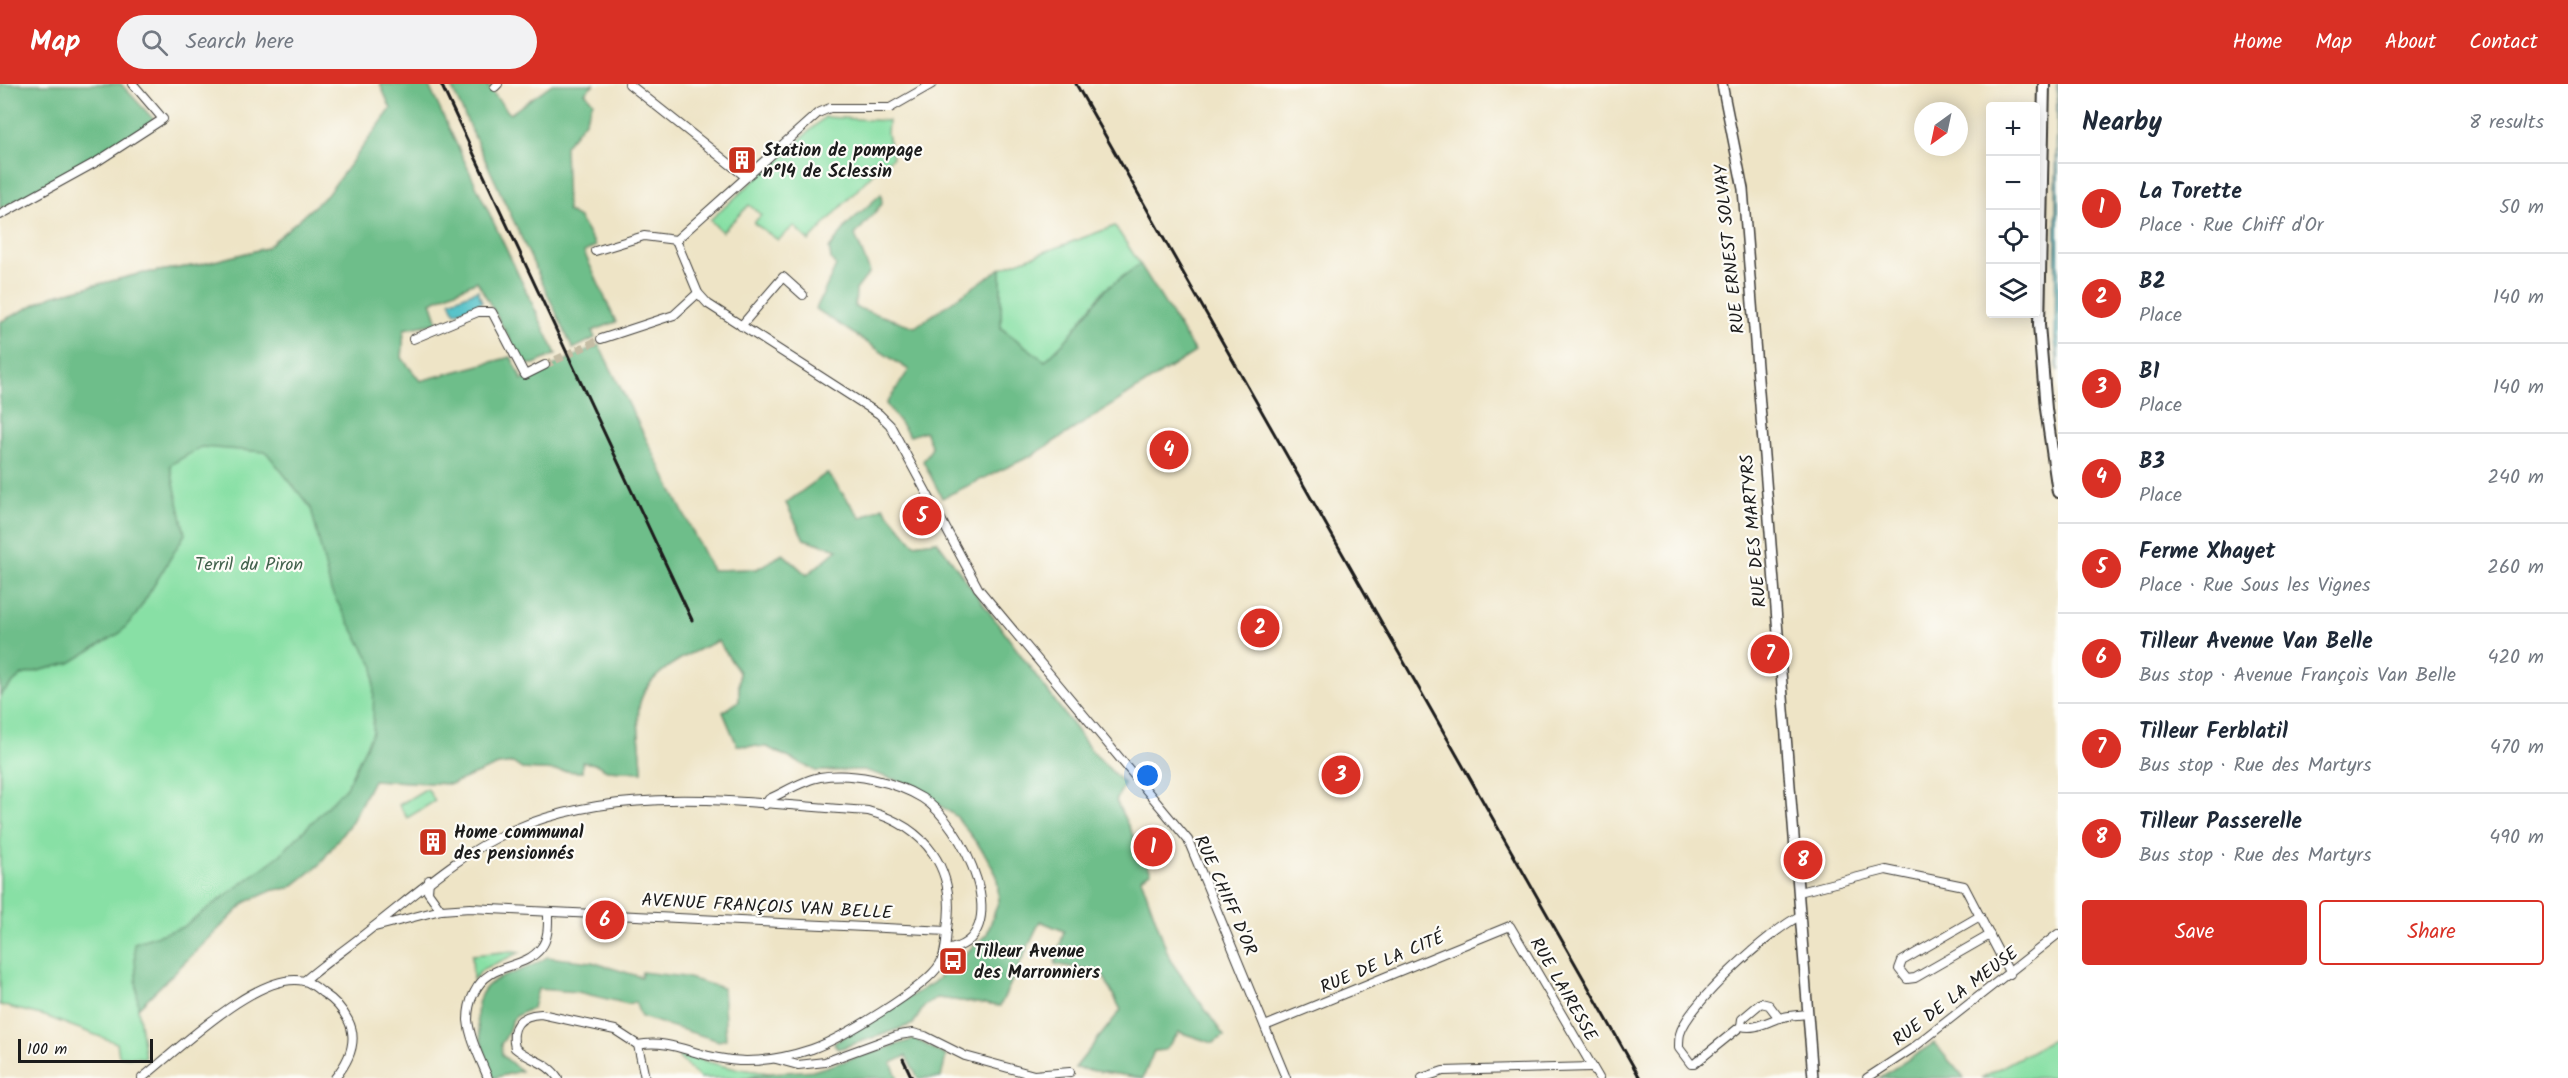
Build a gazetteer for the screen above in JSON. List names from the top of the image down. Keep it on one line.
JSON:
{"streets":{"street":["RUE ERNEST SOLVAY","RUE DES MARTYRS","RUE CHIFF D'OR","AVENUE FRANÇOIS VAN BELLE","RUE DE LA CITÉ","RUE LAIRESSE","RUE DE LA MEUSE"]},"crossings":[["RUE ERNEST SOLVAY","RUE DES MARTYRS"],["RUE CHIFF D'OR","RUE DE LA CITÉ"],["RUE DE LA CITÉ","RUE LAIRESSE"]],"parks":["Terril du Piron"],"places":{"building":["Station de pompage n°14 de Sclessin","Home communal des pensionnés"],"bus stop":["Tilleur Avenue des Marronniers"]},"scale_bar":"100 m","north":"bottom left","page":{"header":"Map","search":"Search here","nav":["Home","Map","About","Contact"],"heading":["Nearby","8 results"],"map_buttons":["+","−"],"list":[{"mark":"1","name":"La Torette","note":"Place · Rue Chiff d'Or","value":"50 m"},{"mark":"2","name":"B2","note":"Place","value":"140 m"},{"mark":"3","name":"B1","note":"Place","value":"140 m"},{"mark":"4","name":"B3","note":"Place","value":"240 m"},{"mark":"5","name":"Ferme Xhayet","note":"Place · Rue Sous les Vignes","value":"260 m"},{"mark":"6","name":"Tilleur Avenue Van Belle","note":"Bus stop · Avenue François Van Belle","value":"420 m"},{"mark":"7","name":"Tilleur Ferblatil","note":"Bus stop · Rue des Martyrs","value":"470 m"},{"mark":"8","name":"Tilleur Passerelle","note":"Bus stop · Rue des Martyrs","value":"490 m"}],"pins":["4","5","2","7","3","1","8","6"],"buttons":["Save","Share"],"scale":"100 m"}}
